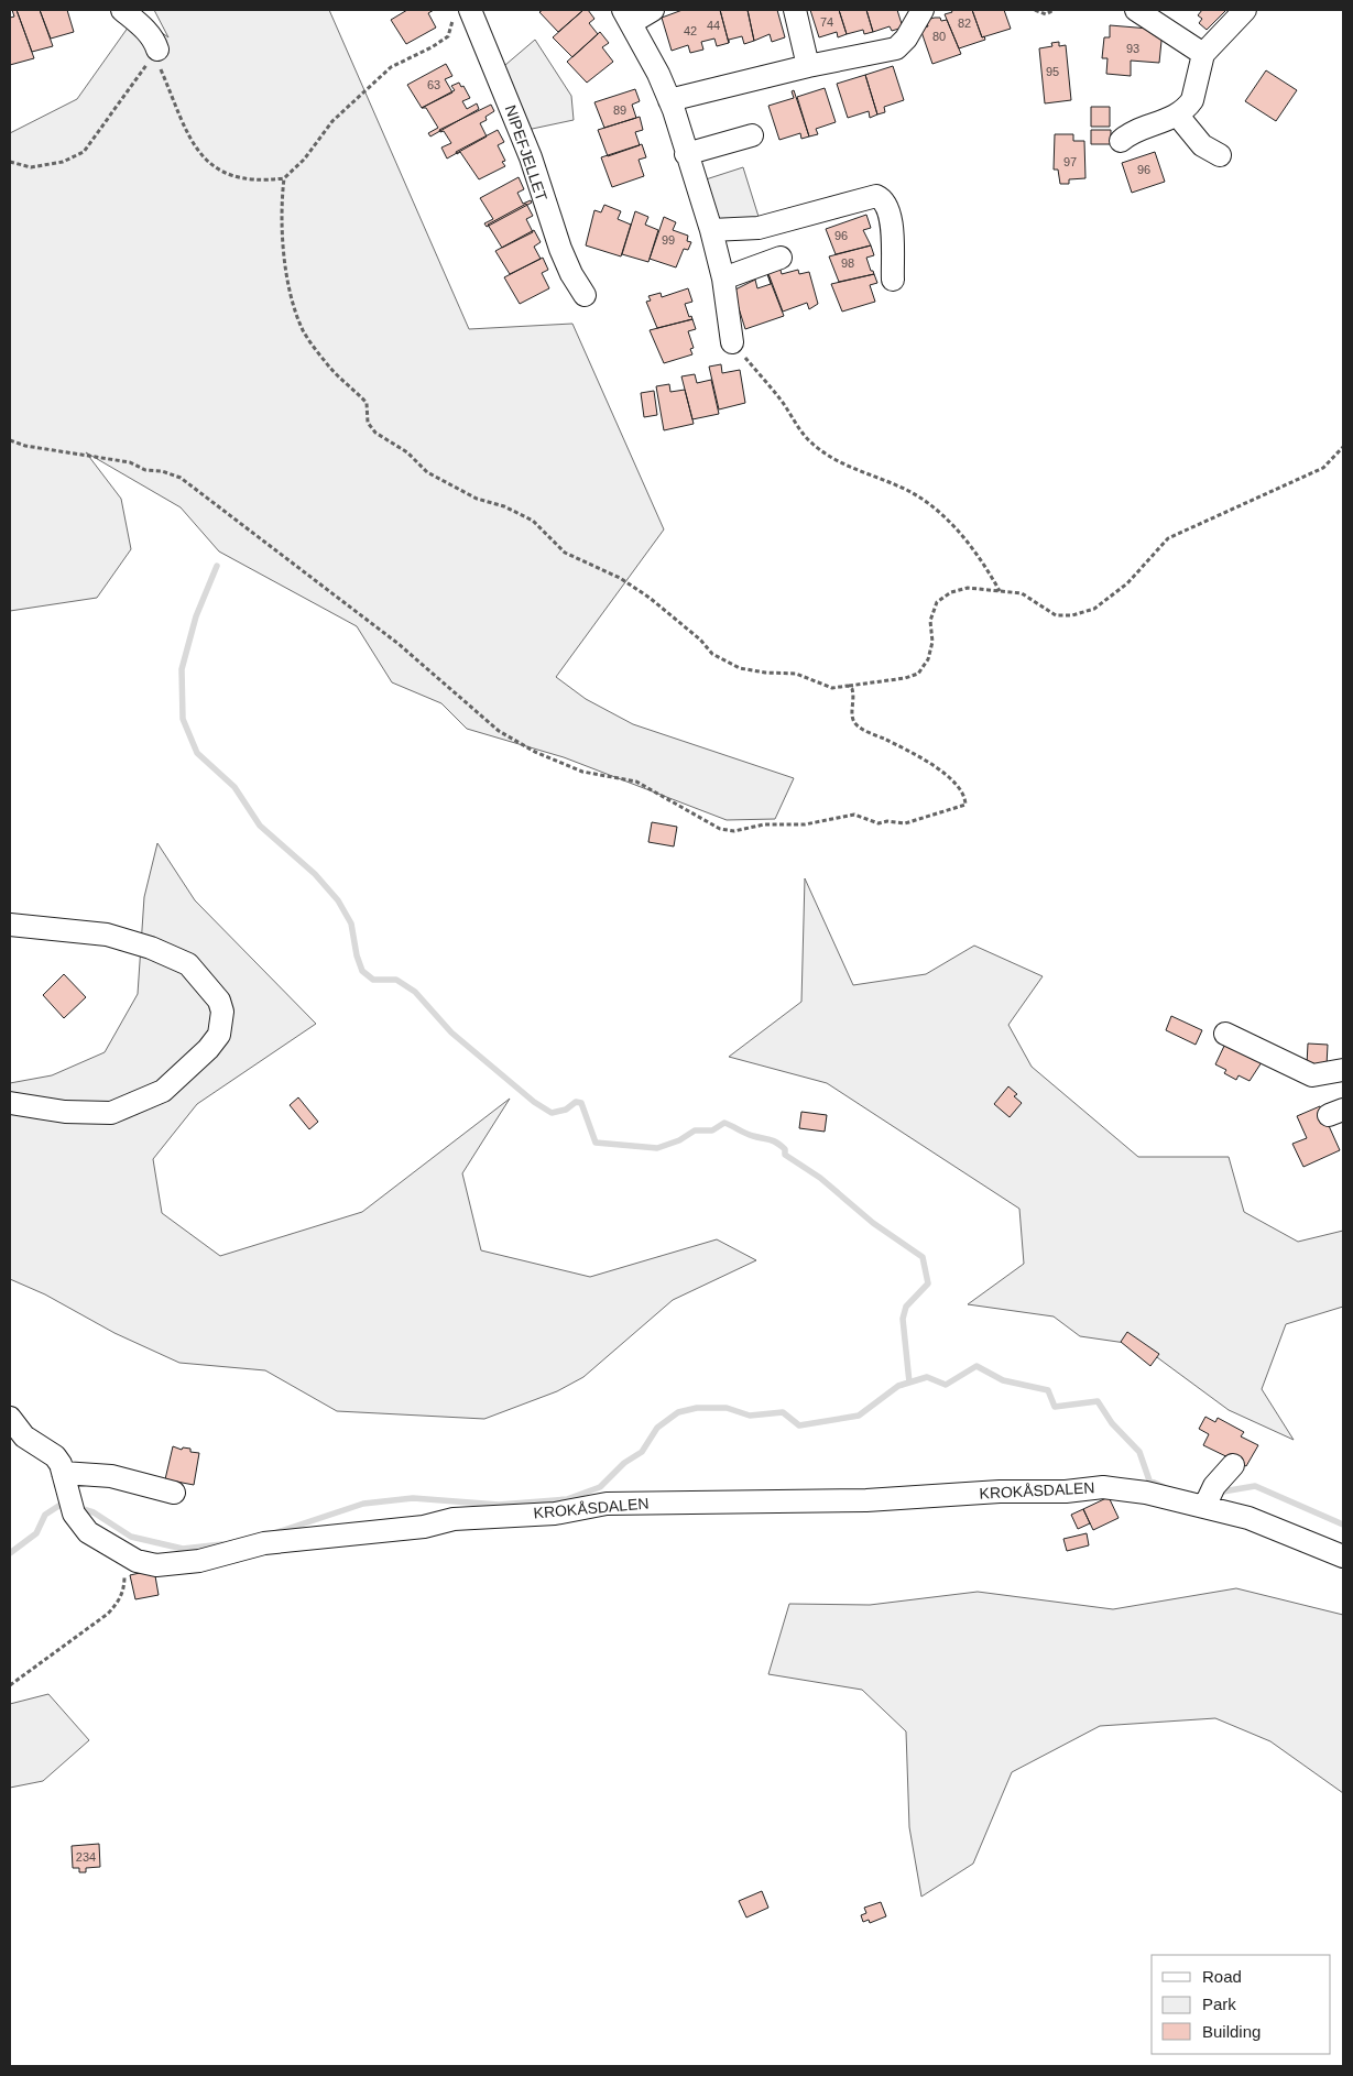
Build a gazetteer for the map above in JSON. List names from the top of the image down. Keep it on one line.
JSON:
{"streets":{"street":["NIPEFJELLET","KROKÅSDALEN"]},"house_numbers":["74","82","44","42","80","93","95","63","89","97","96","96","99","98","234"],"legend":["Road","Park","Building"]}
